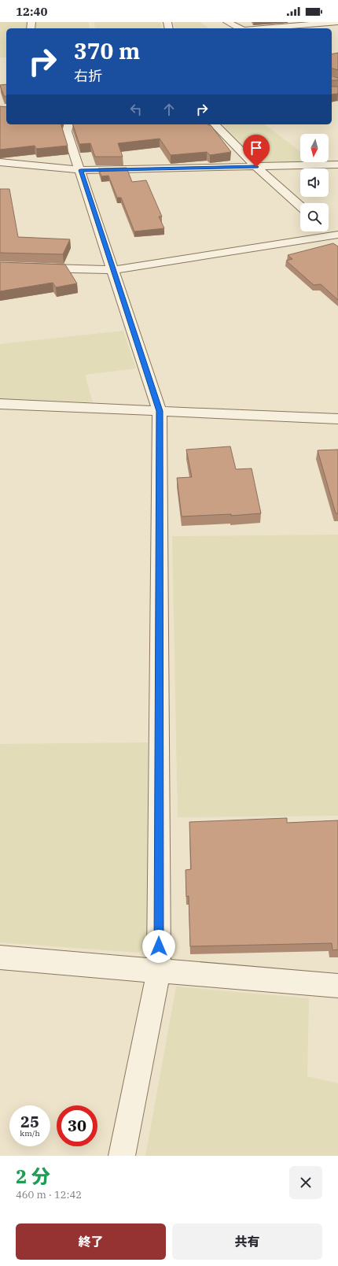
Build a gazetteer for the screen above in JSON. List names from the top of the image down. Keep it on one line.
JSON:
{"north":"bottom","page":{"status":"12:40","turn":["370 m","右折"],"speed":"25 km/h","limit":"30","heading":["2 分","460 m · 12:42"],"buttons":["終了","共有"]}}
